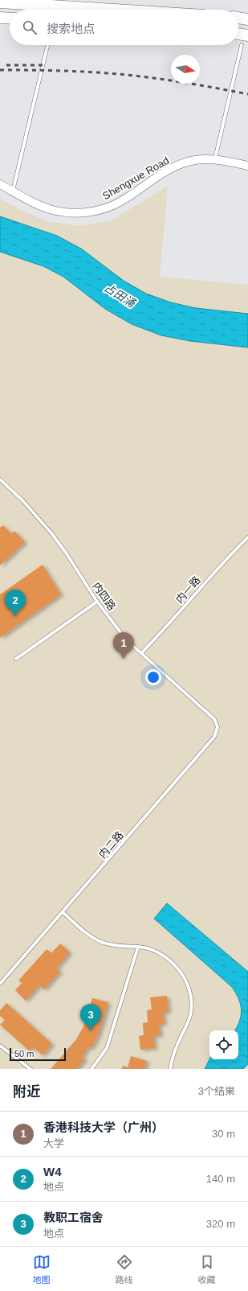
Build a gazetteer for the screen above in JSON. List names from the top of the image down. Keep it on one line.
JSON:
{"streets":{"street":["Shengxue Road"],"lane":["内一路","内四路","内二路"]},"crossings":[["内一路","内四路"],["内四路","内二路"]],"water":["占田涌"],"scale_bar":"50 m","north":"right","page":{"search":"搜索地点","pins":["2","1","3"],"scale":"50 m","heading":["附近","3个结果"],"list":[{"mark":"1","name":"香港科技大学（广州）","note":"大学","value":"30 m"},{"mark":"2","name":"W4","note":"地点","value":"140 m"},{"mark":"3","name":"教职工宿舍","note":"地点","value":"320 m"}],"nav":["地图","路线","收藏"]}}
